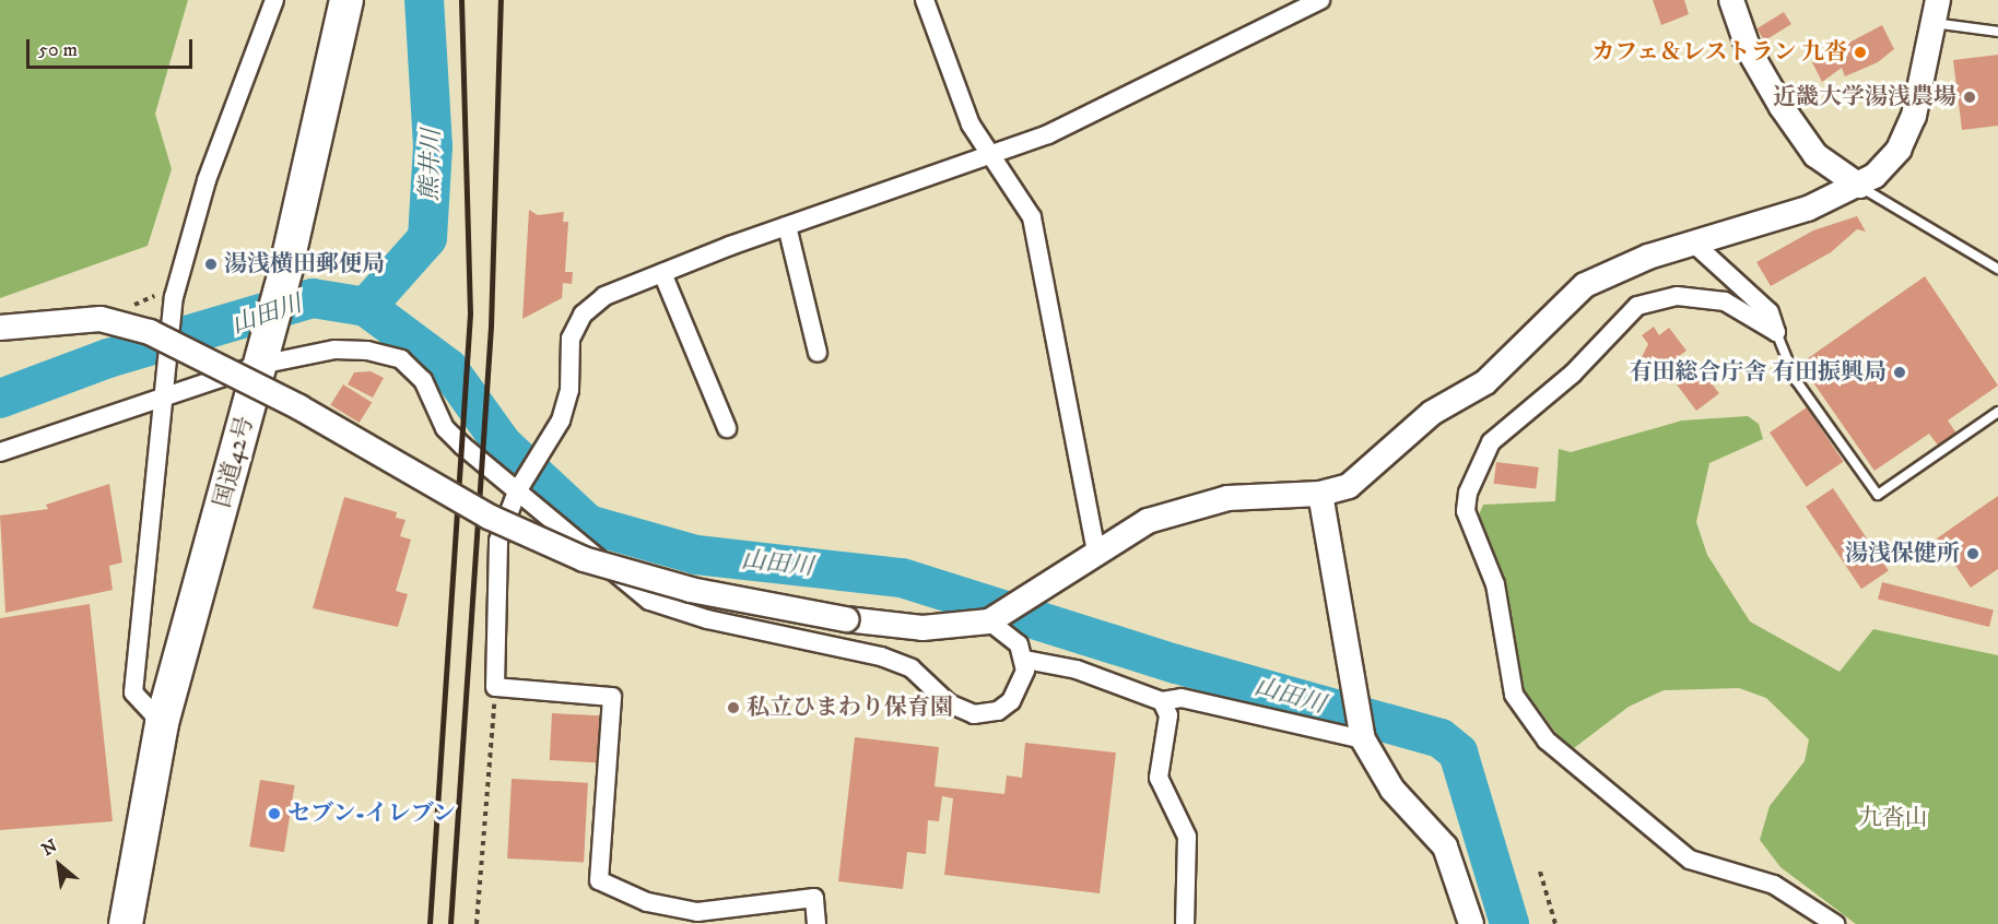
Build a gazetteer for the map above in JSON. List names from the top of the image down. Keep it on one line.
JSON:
{"streets":{"highway":["国道42号"]},"water":["熊井川","山田川"],"parks":["九沓山"],"places":["カフェ＆レストラン 九沓","近畿大学湯浅農場","湯浅横田郵便局","有田総合庁舎 有田振興局","湯浅保健所","私立ひまわり保育園","セブン-イレブン"],"scale_bar":"50 m","north":"top left"}
